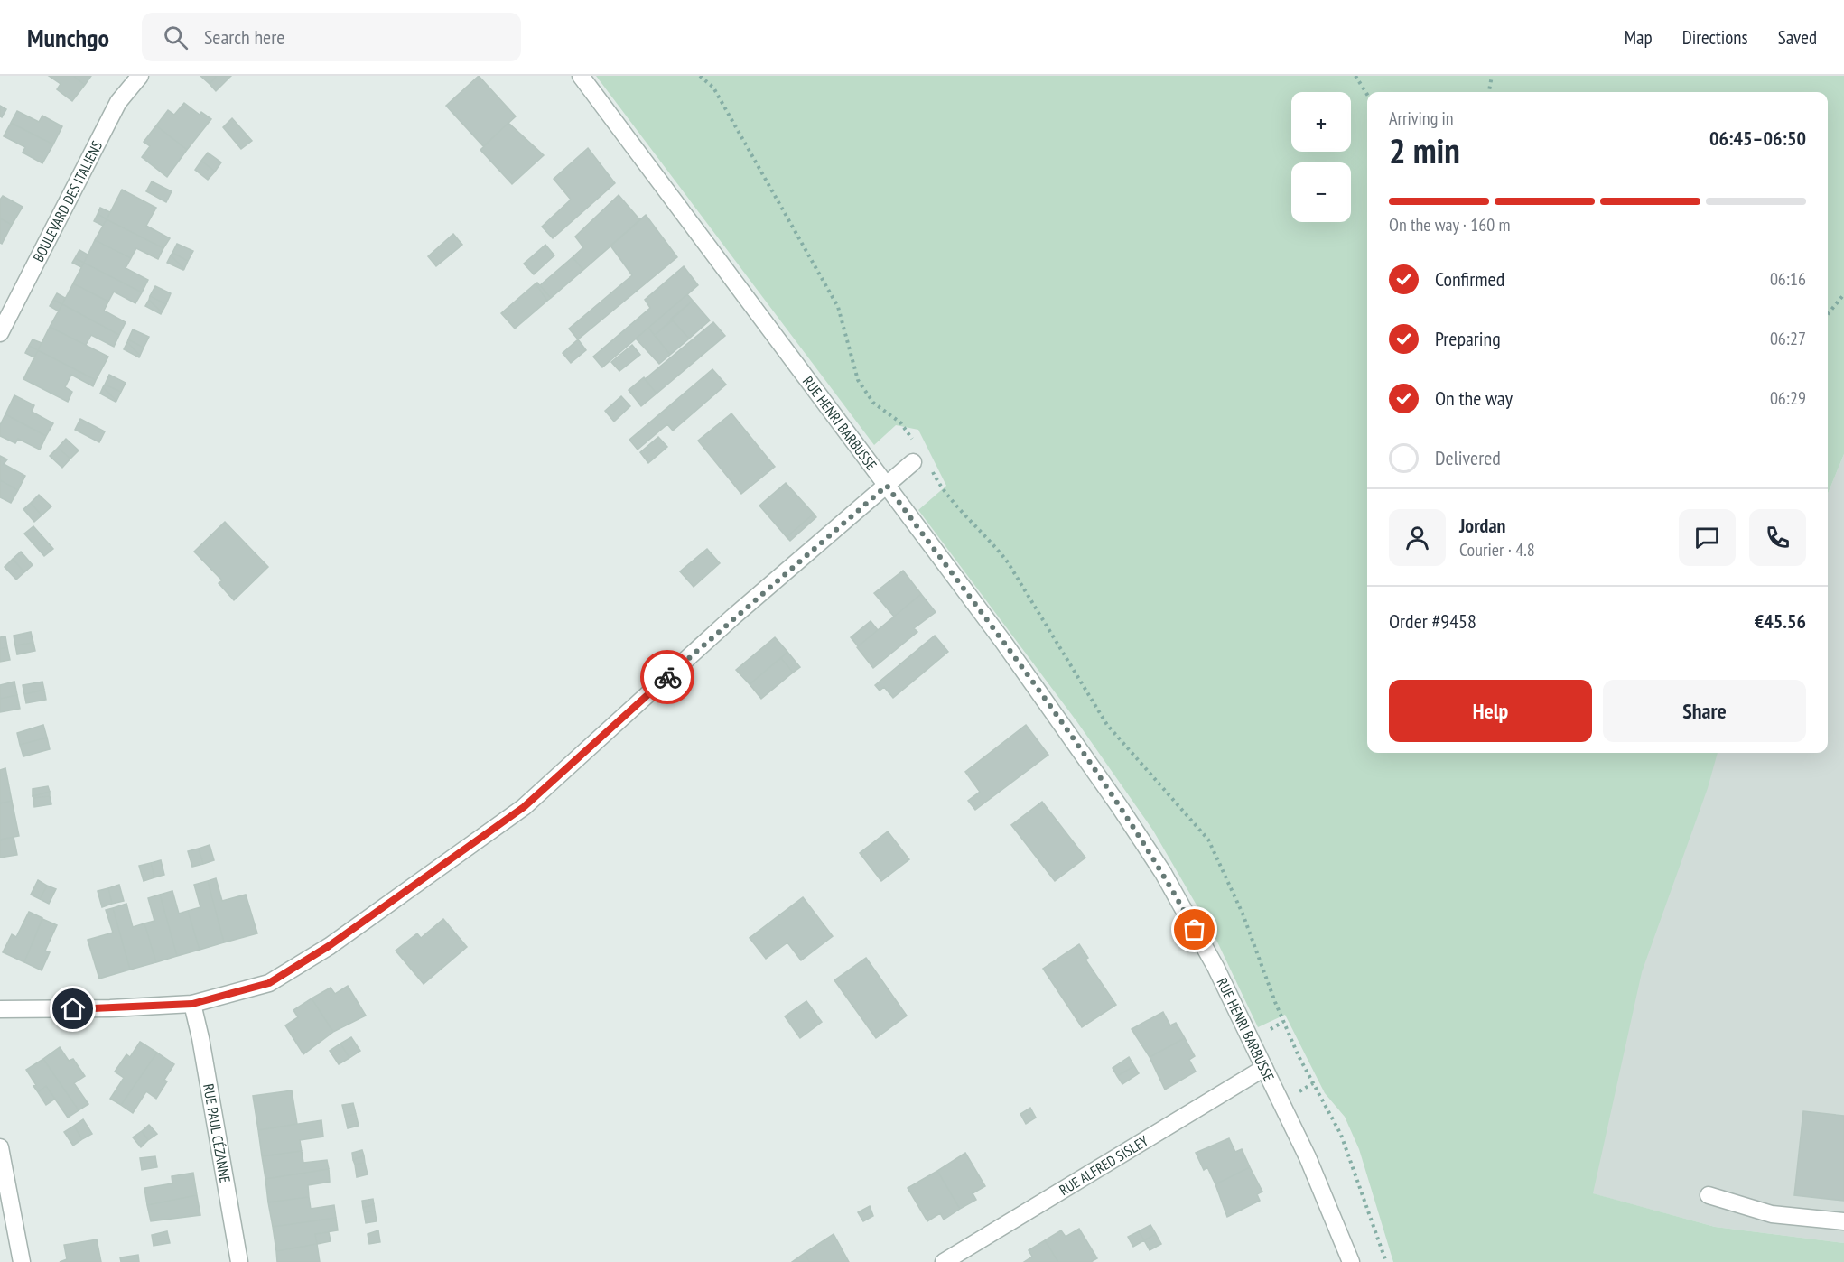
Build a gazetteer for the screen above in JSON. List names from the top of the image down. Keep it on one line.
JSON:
{"streets":{"street":["BOULEVARD DES ITALIENS","RUE HENRI BARBUSSE","RUE PAUL CÉZANNE","RUE ALFRED SISLEY"]},"crossings":[["RUE HENRI BARBUSSE","RUE ALFRED SISLEY"]],"page":{"header":"Munchgo","search":"Search here","nav":["Map","Directions","Saved"],"map_buttons":["+","−"],"heading":["2 min","Arriving in","06:45–06:50"],"panel":["Jordan","Courier · 4.8","Order #9458","€45.56"],"bar":"On the way · 160 m","list":[["Confirmed","06:16"],["Preparing","06:27"],["On the way","06:29"],"Delivered"],"buttons":["Help","Share"]}}
